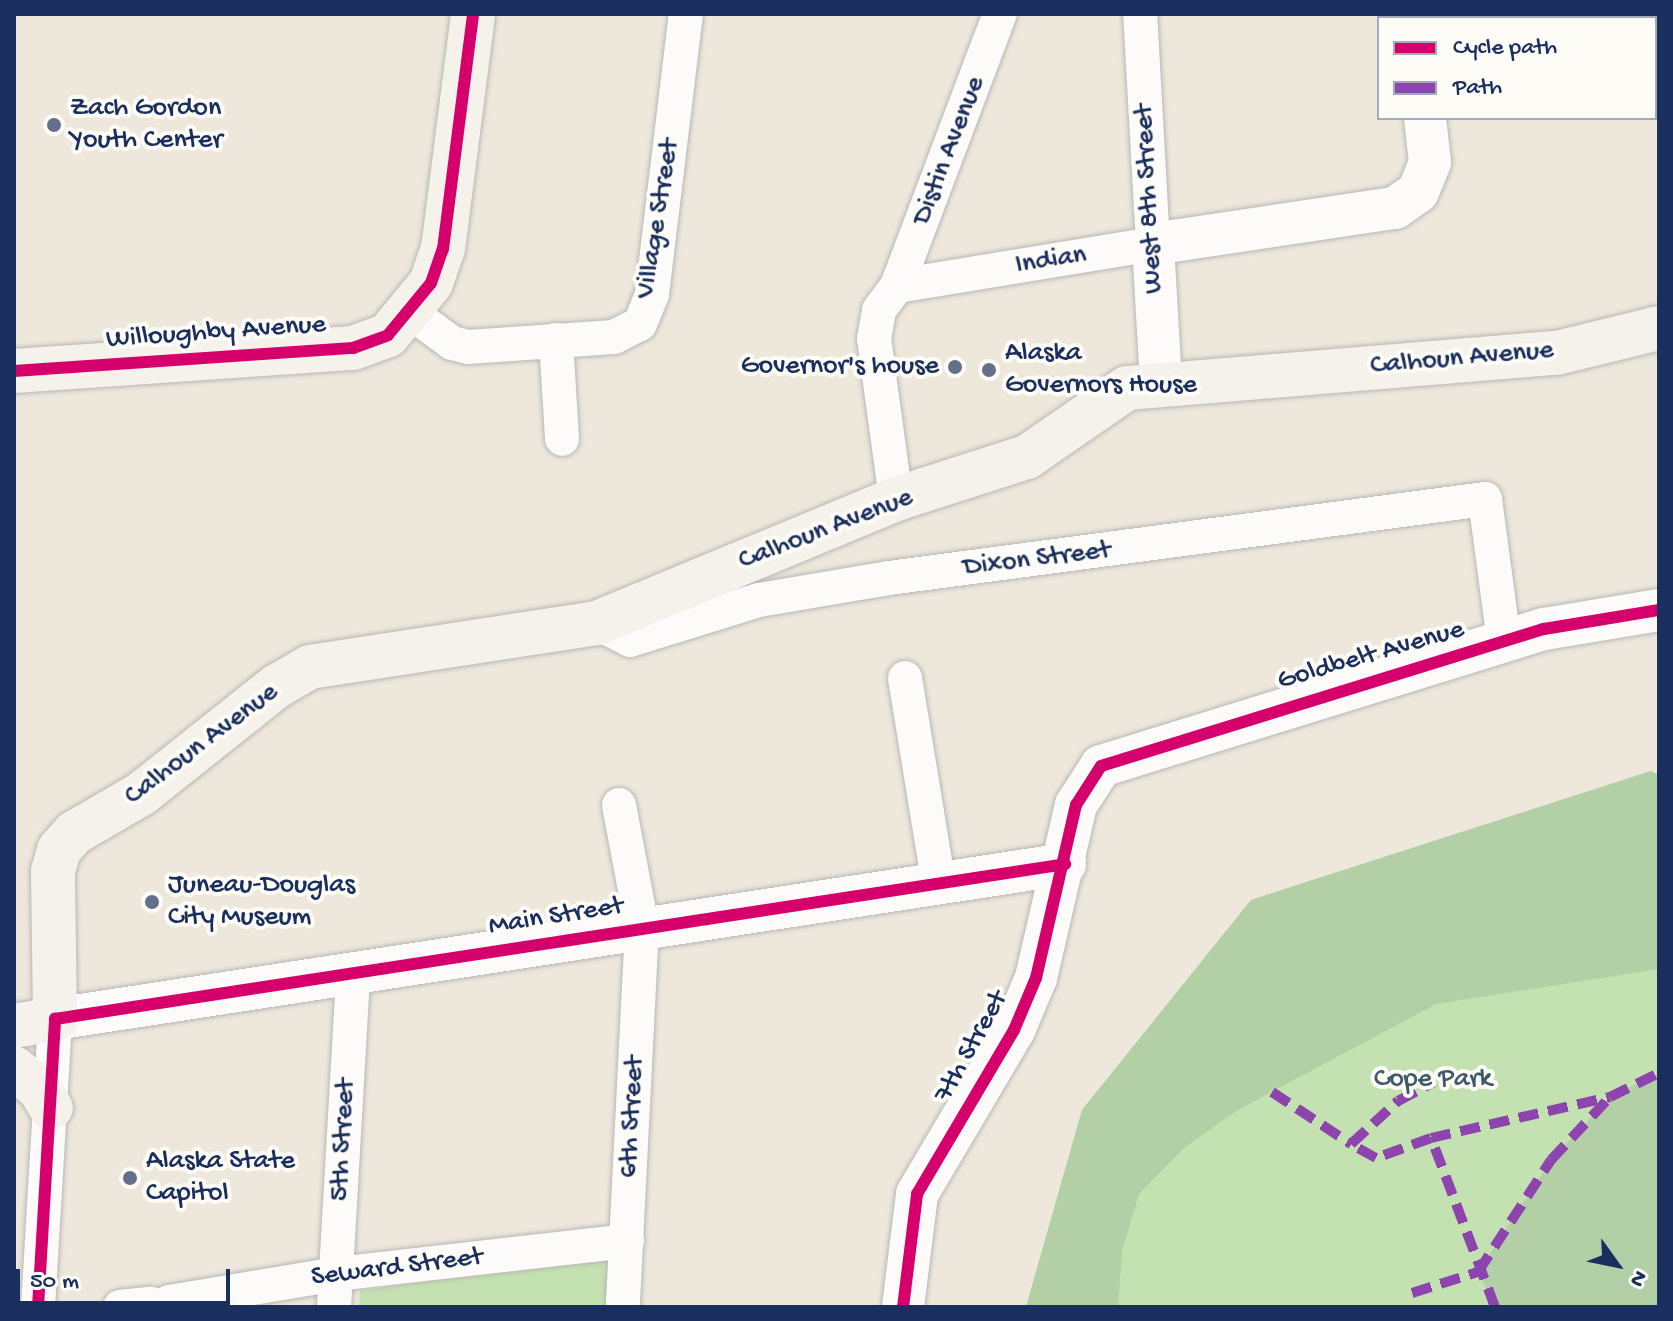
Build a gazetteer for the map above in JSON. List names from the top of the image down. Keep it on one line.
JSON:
{"streets":{"main road":["Willoughby Avenue","Calhoun Avenue"],"street":["Distin Avenue","West 8th Street","Village Street","Indian","Dixon Street","Goldbelt Avenue","Main Street","7th Street","6th Street","5th Street","Seward Street"]},"crossings":[["Distin Avenue","Indian"],["West 8th Street","Indian"],["West 8th Street","Calhoun Avenue"],["Village Street","Willoughby Avenue"],["Calhoun Avenue","Dixon Street"],["Calhoun Avenue","Main Street"],["Dixon Street","Goldbelt Avenue"],["Goldbelt Avenue","7th Street"],["Main Street","7th Street"],["Main Street","6th Street"],["Main Street","5th Street"],["6th Street","Seward Street"],["5th Street","Seward Street"]],"parks":["Cope Park"],"places":["Zach Gordon Youth Center","Governor's house","Alaska Governors House","Juneau-Douglas City Museum","Alaska State Capitol"],"legend":["Cycle path","Path"],"scale_bar":"50 m","north":"bottom right"}
